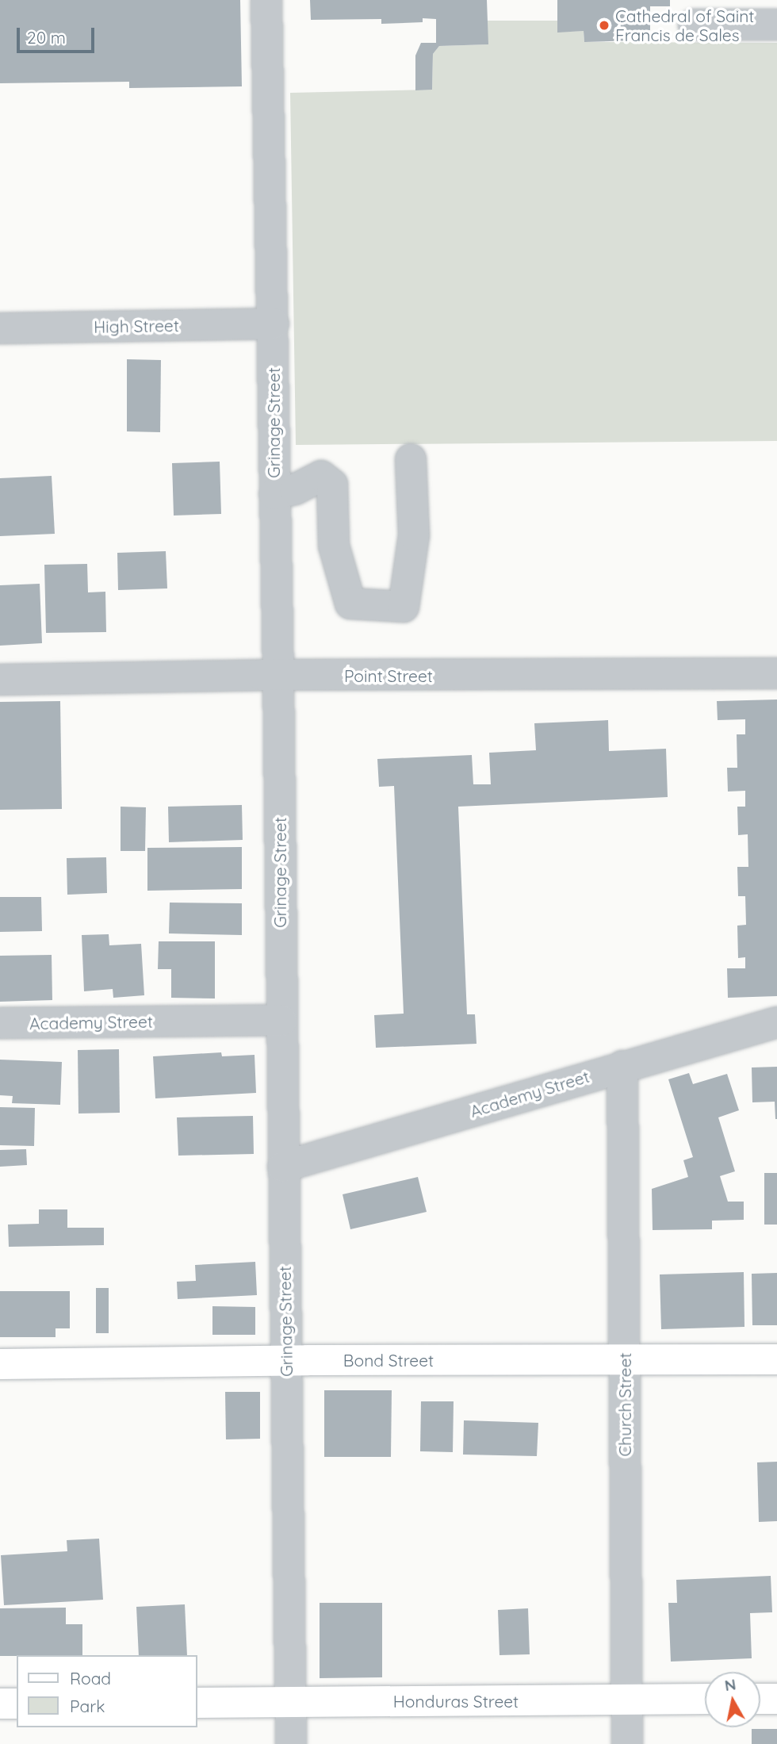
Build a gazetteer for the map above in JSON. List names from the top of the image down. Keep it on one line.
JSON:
{"streets":{"main road":["Bond Street","Honduras Street"],"street":["High Street","Grinage Street","Point Street","Academy Street","Church Street"]},"crossings":[["High Street","Grinage Street"],["Grinage Street","Point Street"],["Grinage Street","Academy Street"],["Grinage Street","Bond Street"],["Grinage Street","Honduras Street"],["Academy Street","Church Street"],["Bond Street","Church Street"],["Church Street","Honduras Street"]],"places":["Cathedral of Saint Francis de Sales"],"legend":["Road","Park"],"scale_bar":"20 m","north":"top"}
